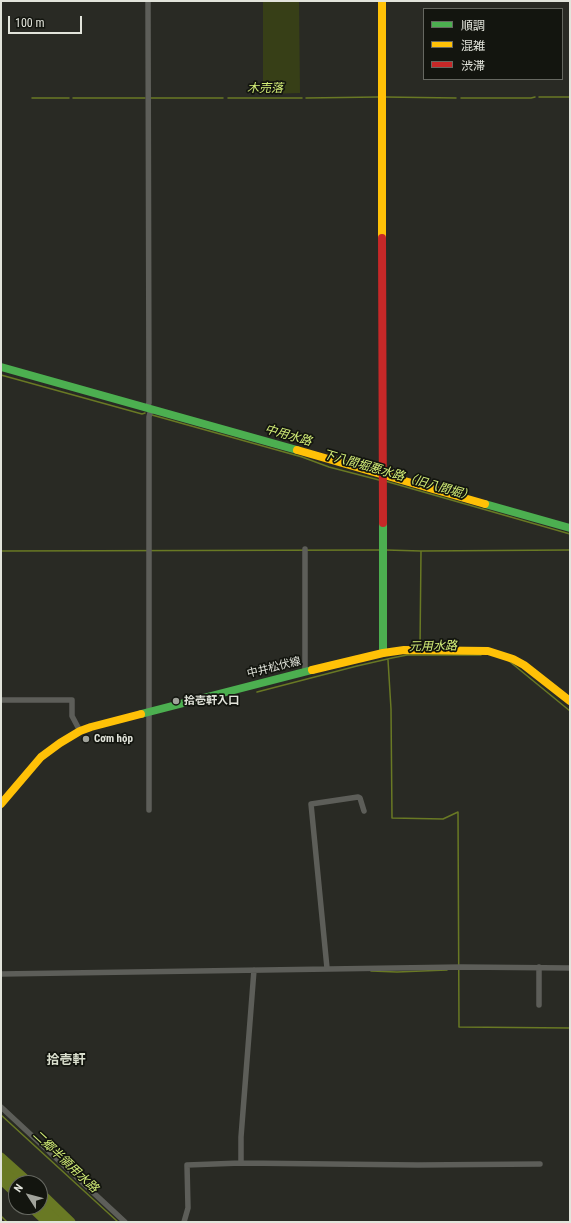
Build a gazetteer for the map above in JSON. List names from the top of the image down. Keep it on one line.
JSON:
{"streets":{"street":["中井松伏線"]},"districts":["拾壱軒"],"water":["木売落","中用水路","下八間堀悪水路（旧八間堀）","元用水路","二郷半領用水路"],"places":["拾壱軒入口","Cơm hộp"],"legend":["順調","混雑","渋滞"],"scale_bar":"100 m","north":"top left"}
